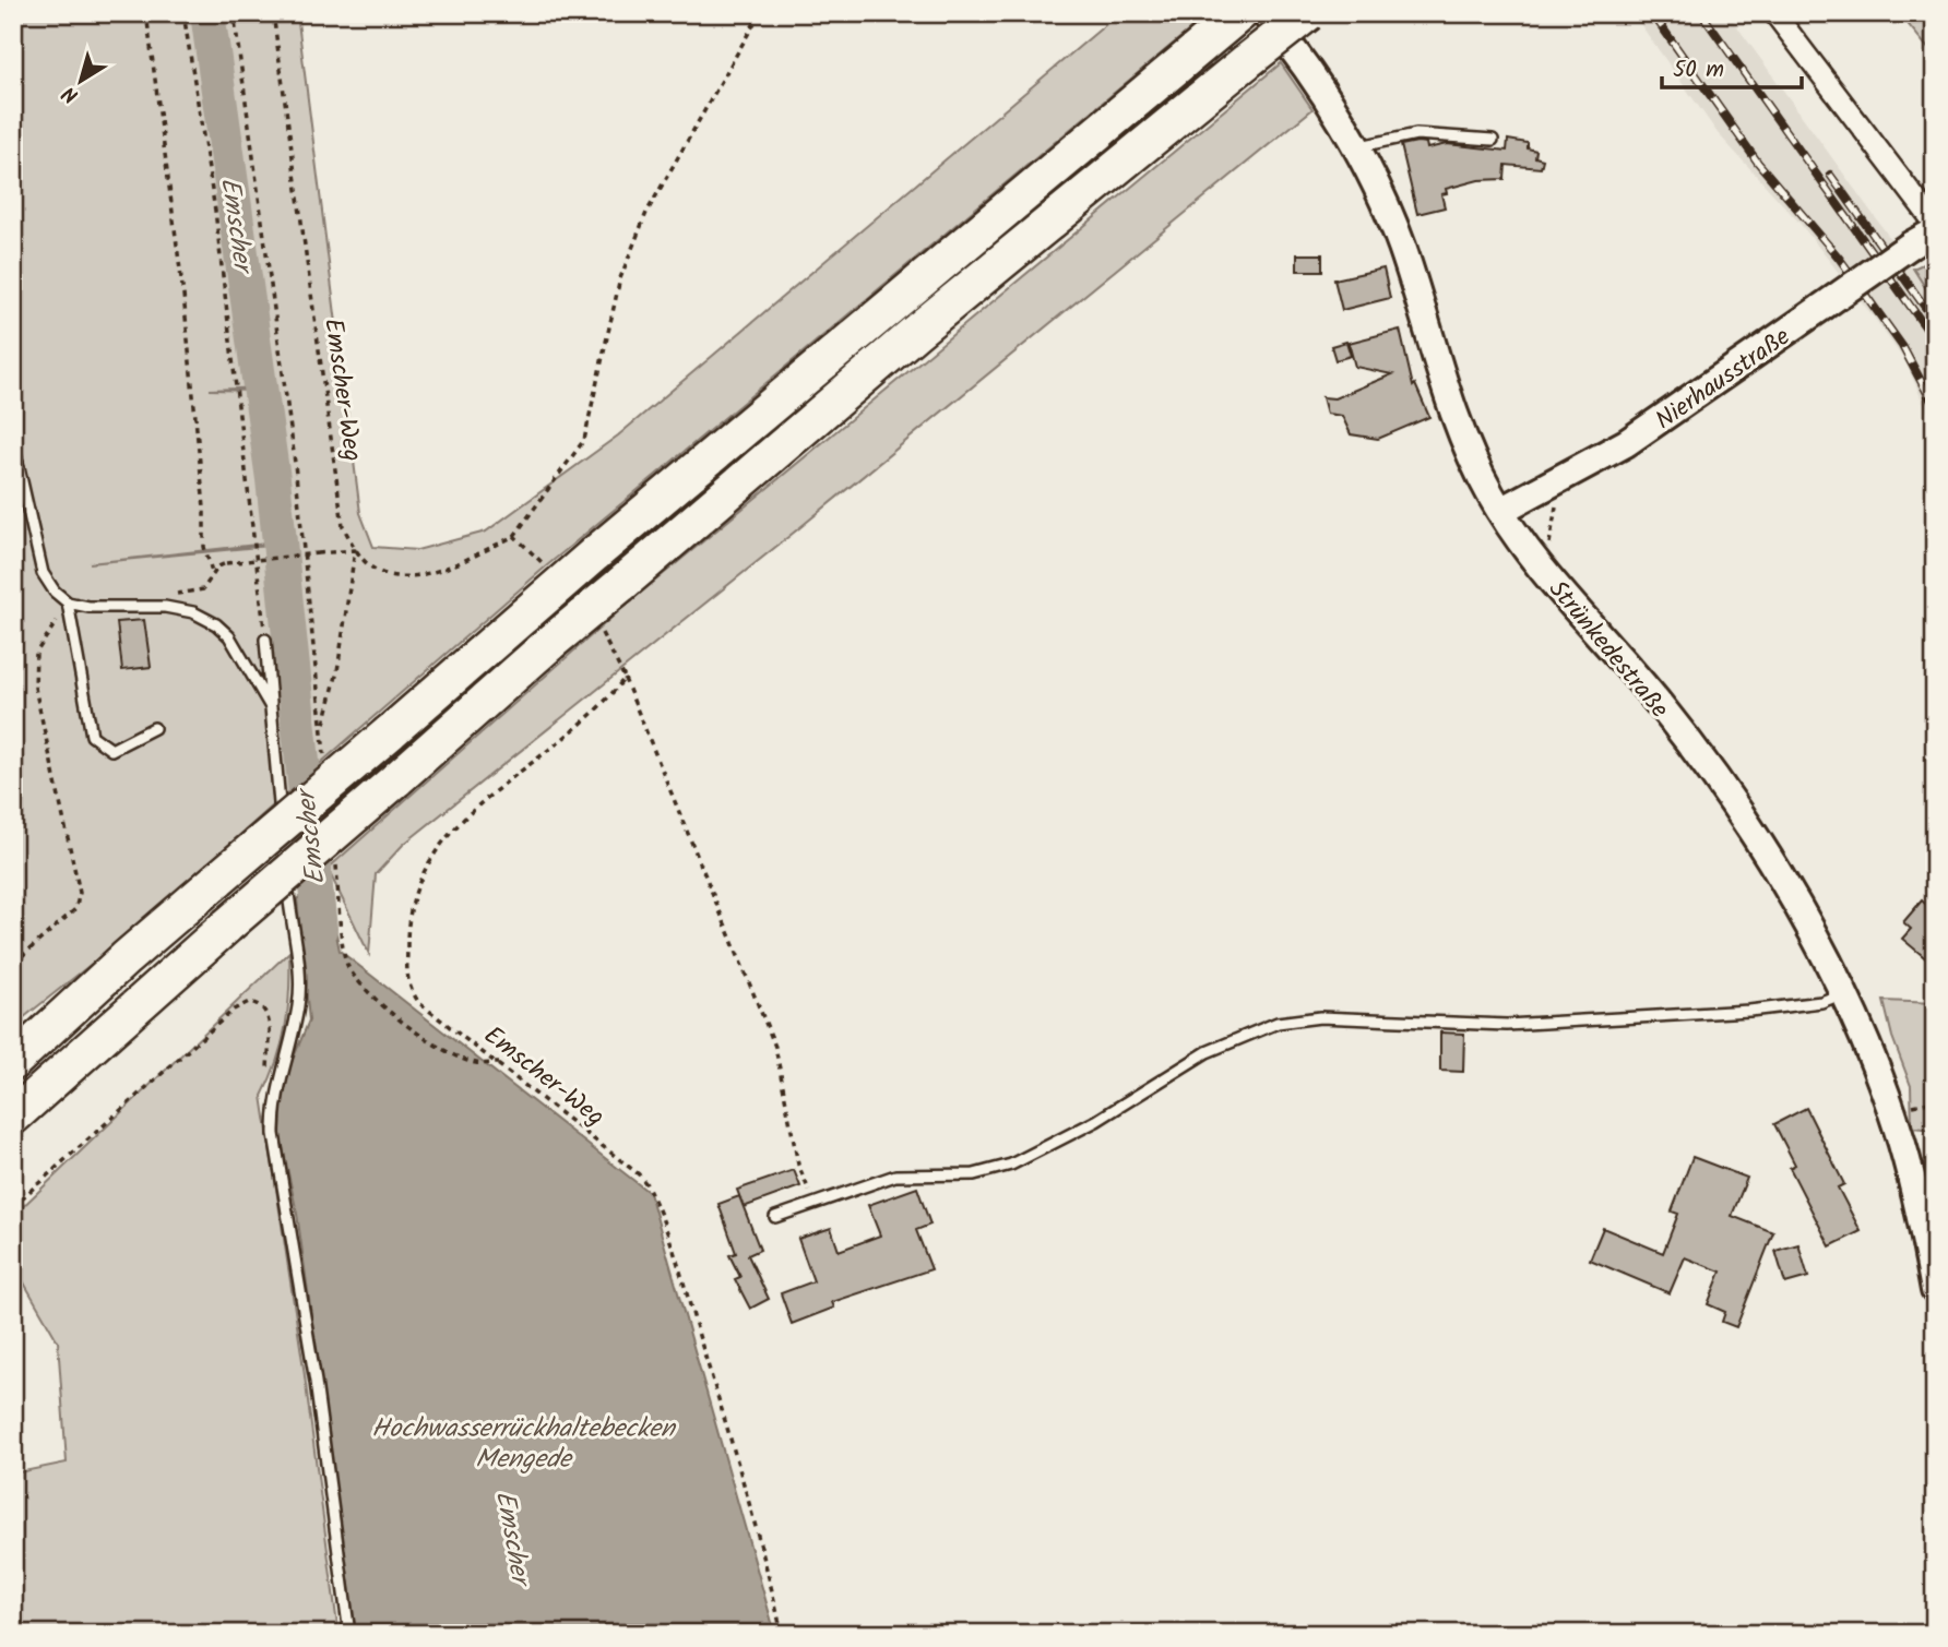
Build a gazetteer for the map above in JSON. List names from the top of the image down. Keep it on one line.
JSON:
{"streets":{"main road":["Nierhausstraße","Strünkedestraße"],"path":["Emscher-Weg"]},"crossings":[["Nierhausstraße","Strünkedestraße"]],"water":["Emscher","Hochwasserrückhaltebecken Mengede"],"scale_bar":"50 m","north":"bottom left"}
